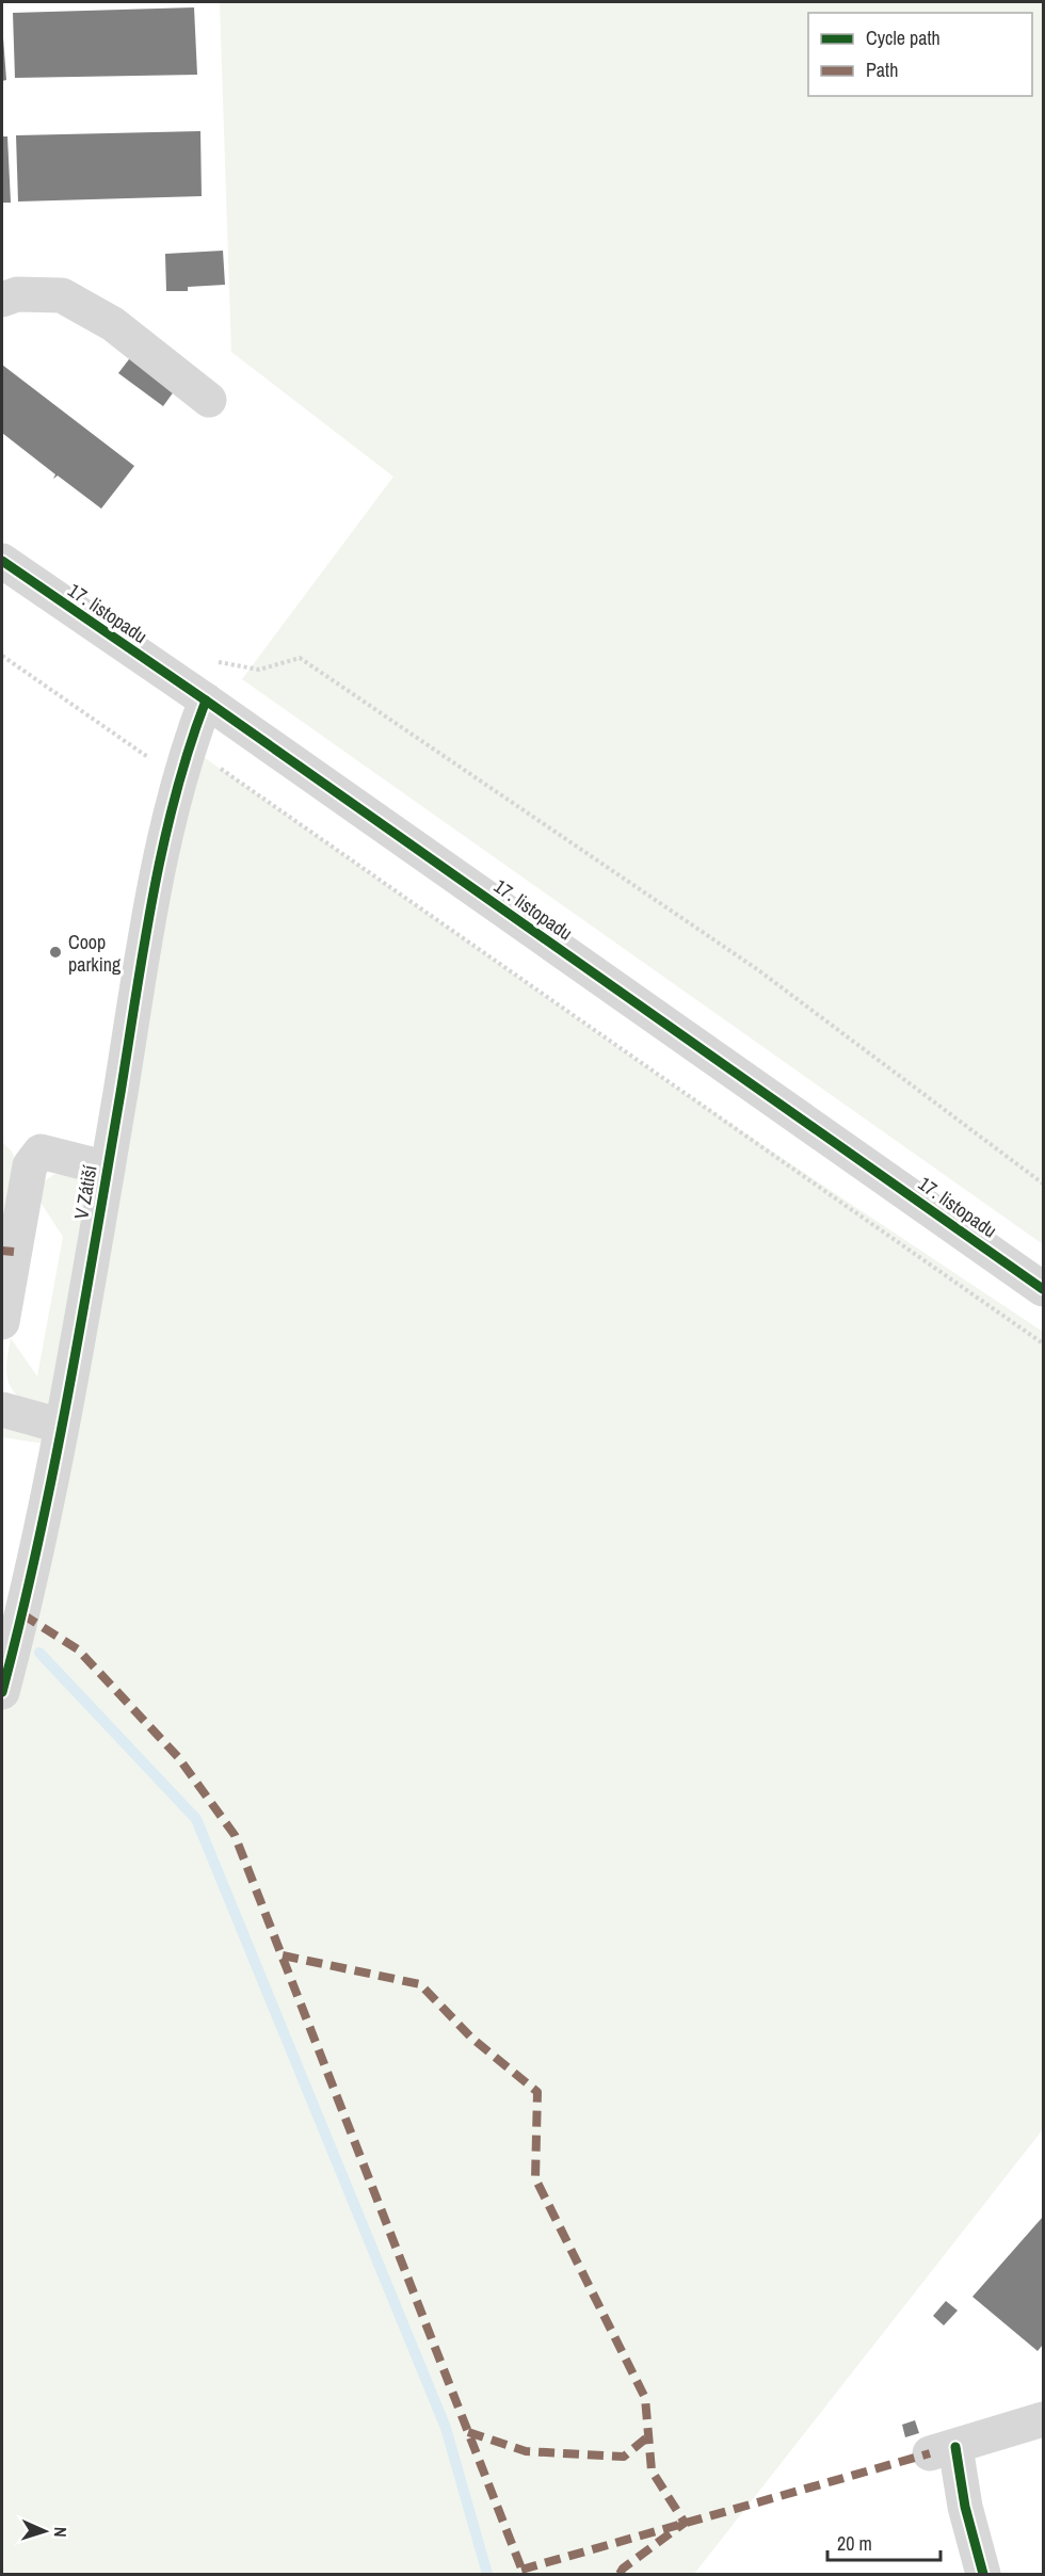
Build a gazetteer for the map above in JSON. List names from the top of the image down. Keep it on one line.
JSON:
{"streets":{"street":["17. listopadu","V Zátiší"]},"crossings":[["17. listopadu","V Zátiší"]],"places":["Coop parking"],"legend":["Cycle path","Path"],"scale_bar":"20 m","north":"right"}
